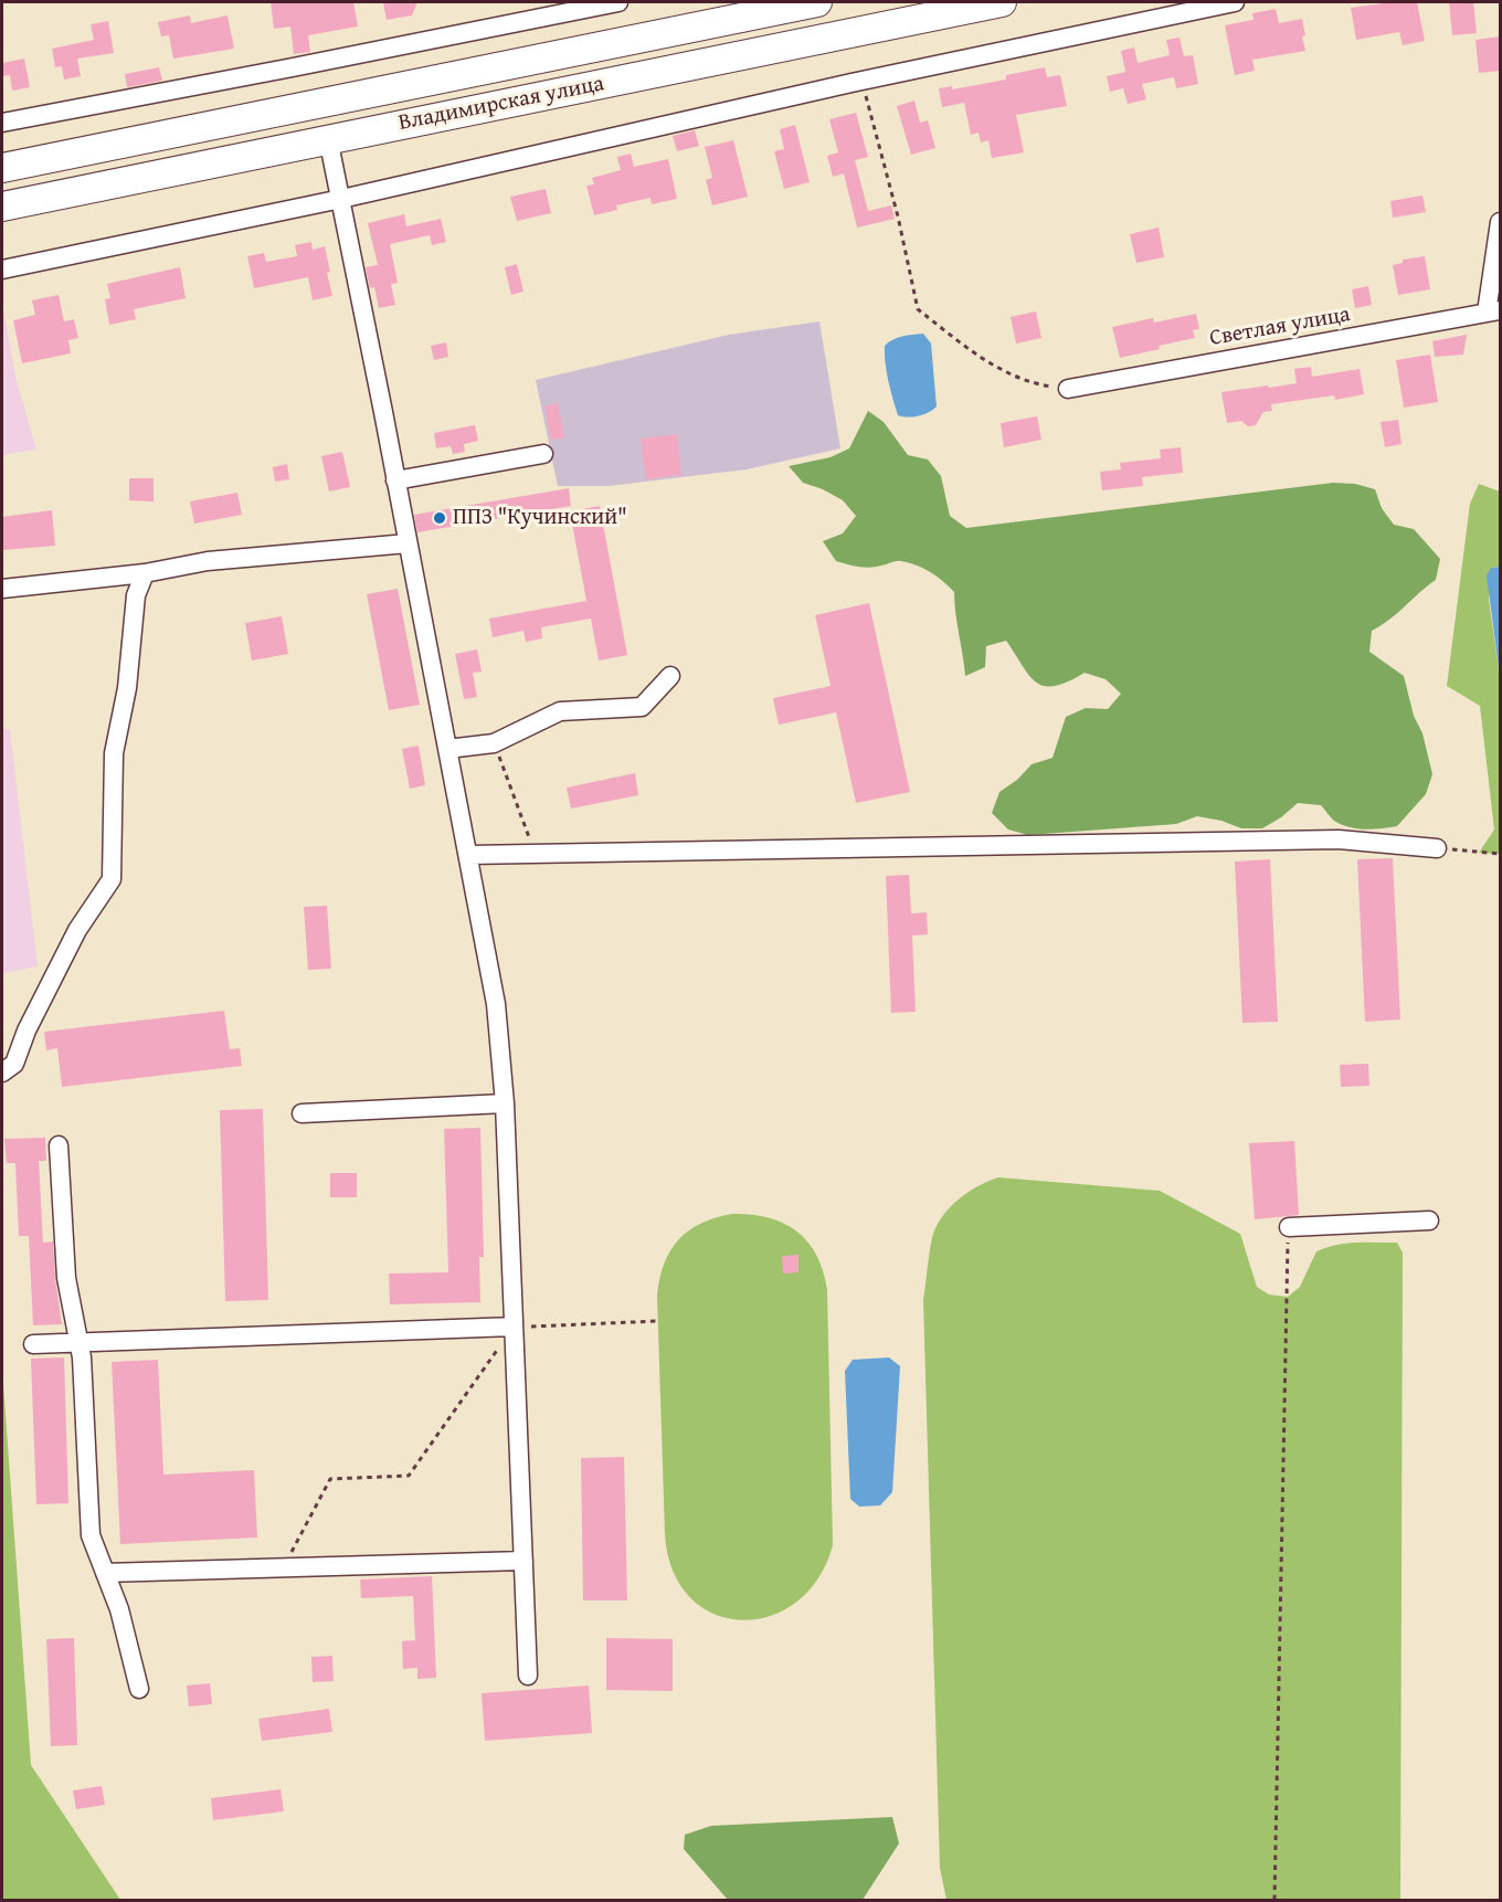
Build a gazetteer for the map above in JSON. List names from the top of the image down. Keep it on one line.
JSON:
{"streets":{"highway":["Владимирская улица"],"street":["Светлая улица"]},"places":["ППЗ \"Кучинский\""]}
